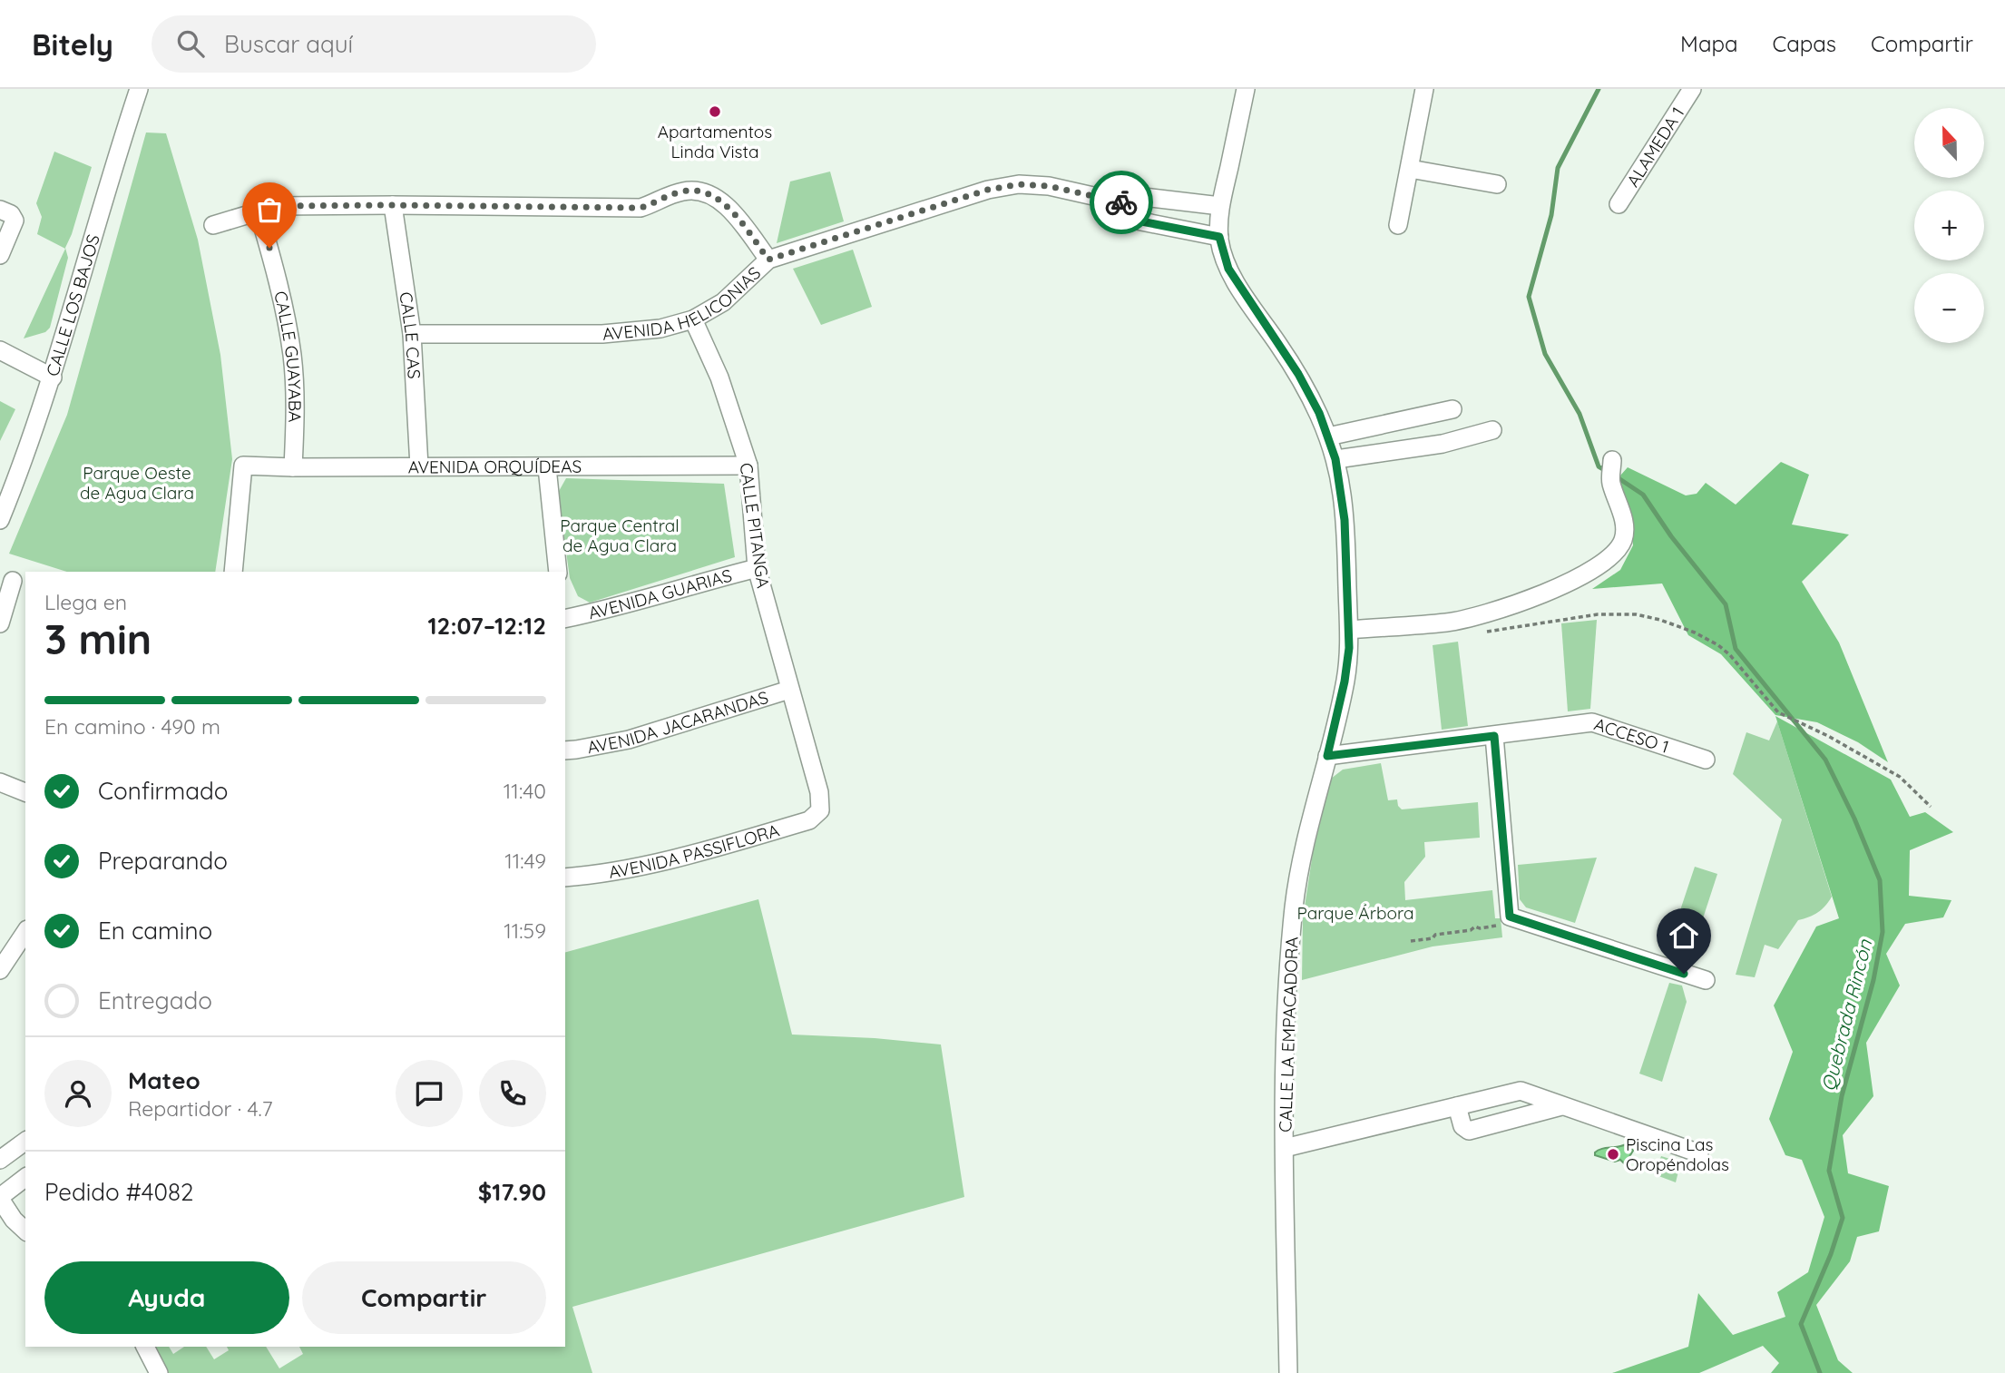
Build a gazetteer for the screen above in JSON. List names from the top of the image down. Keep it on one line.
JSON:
{"streets":{"street":["ALAMEDA 1","AVENIDA HELICONIAS","CALLE LOS BAJOS","CALLE CAS","CALLE GUAYABA","AVENIDA ORQUÍDEAS","CALLE PITANGA","AVENIDA GUARIAS","AVENIDA JACARANDAS","ACCESO 1","AVENIDA PASSIFLORA","CALLE LA EMPACADORA"]},"crossings":[["AVENIDA HELICONIAS","CALLE CAS"],["AVENIDA HELICONIAS","CALLE PITANGA"],["AVENIDA HELICONIAS","CALLE LA EMPACADORA"],["CALLE CAS","AVENIDA ORQUÍDEAS"],["CALLE GUAYABA","AVENIDA ORQUÍDEAS"],["AVENIDA ORQUÍDEAS","CALLE PITANGA"],["CALLE PITANGA","AVENIDA GUARIAS"],["CALLE PITANGA","AVENIDA JACARANDAS"],["CALLE PITANGA","AVENIDA PASSIFLORA"],["ACCESO 1","CALLE LA EMPACADORA"]],"water":["Quebrada Rincón"],"parks":["Parque Oeste de Agua Clara","Parque Central de Agua Clara","Parque Árbora"],"places":["Apartamentos Linda Vista","Piscina Las Oropéndolas"],"north":"top","page":{"header":"Bitely","search":"Buscar aquí","nav":["Mapa","Capas","Compartir"],"map_buttons":["+","−"],"heading":["3 min","Llega en","12:07–12:12"],"panel":["Mateo","Repartidor · 4.7","Pedido #4082","$17.90"],"bar":"En camino · 490 m","list":[["Confirmado","11:40"],["Preparando","11:49"],["En camino","11:59"],"Entregado"],"buttons":["Ayuda","Compartir"]}}
